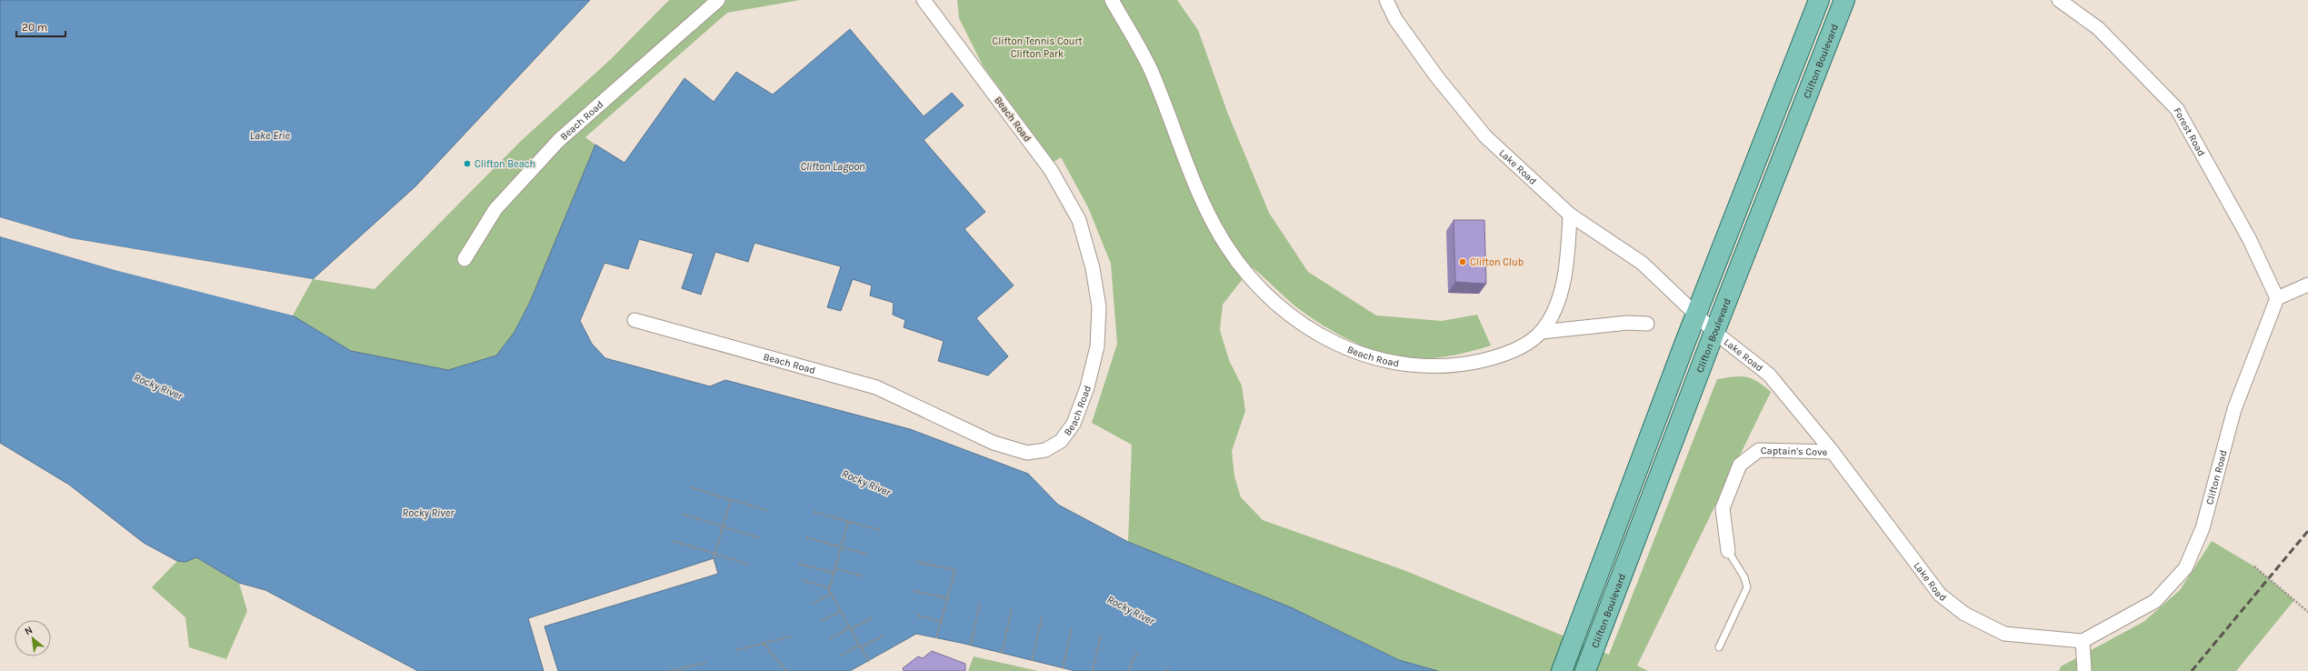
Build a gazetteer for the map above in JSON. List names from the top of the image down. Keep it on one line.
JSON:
{"streets":{"main road":["Clifton Boulevard"],"street":["Beach Road","Forest Road","Lake Road","Captain's Cove","Clifton Road"]},"crossings":[["Clifton Boulevard","Lake Road"],["Beach Road","Lake Road"],["Forest Road","Clifton Road"],["Lake Road","Captain's Cove"],["Lake Road","Clifton Road"]],"water":["Lake Erie","Clifton Lagoon","Rocky River"],"parks":["Clifton Tennis Court","Clifton Park"],"places":["Clifton Beach","Clifton Club"],"scale_bar":"20 m","north":"top left"}
